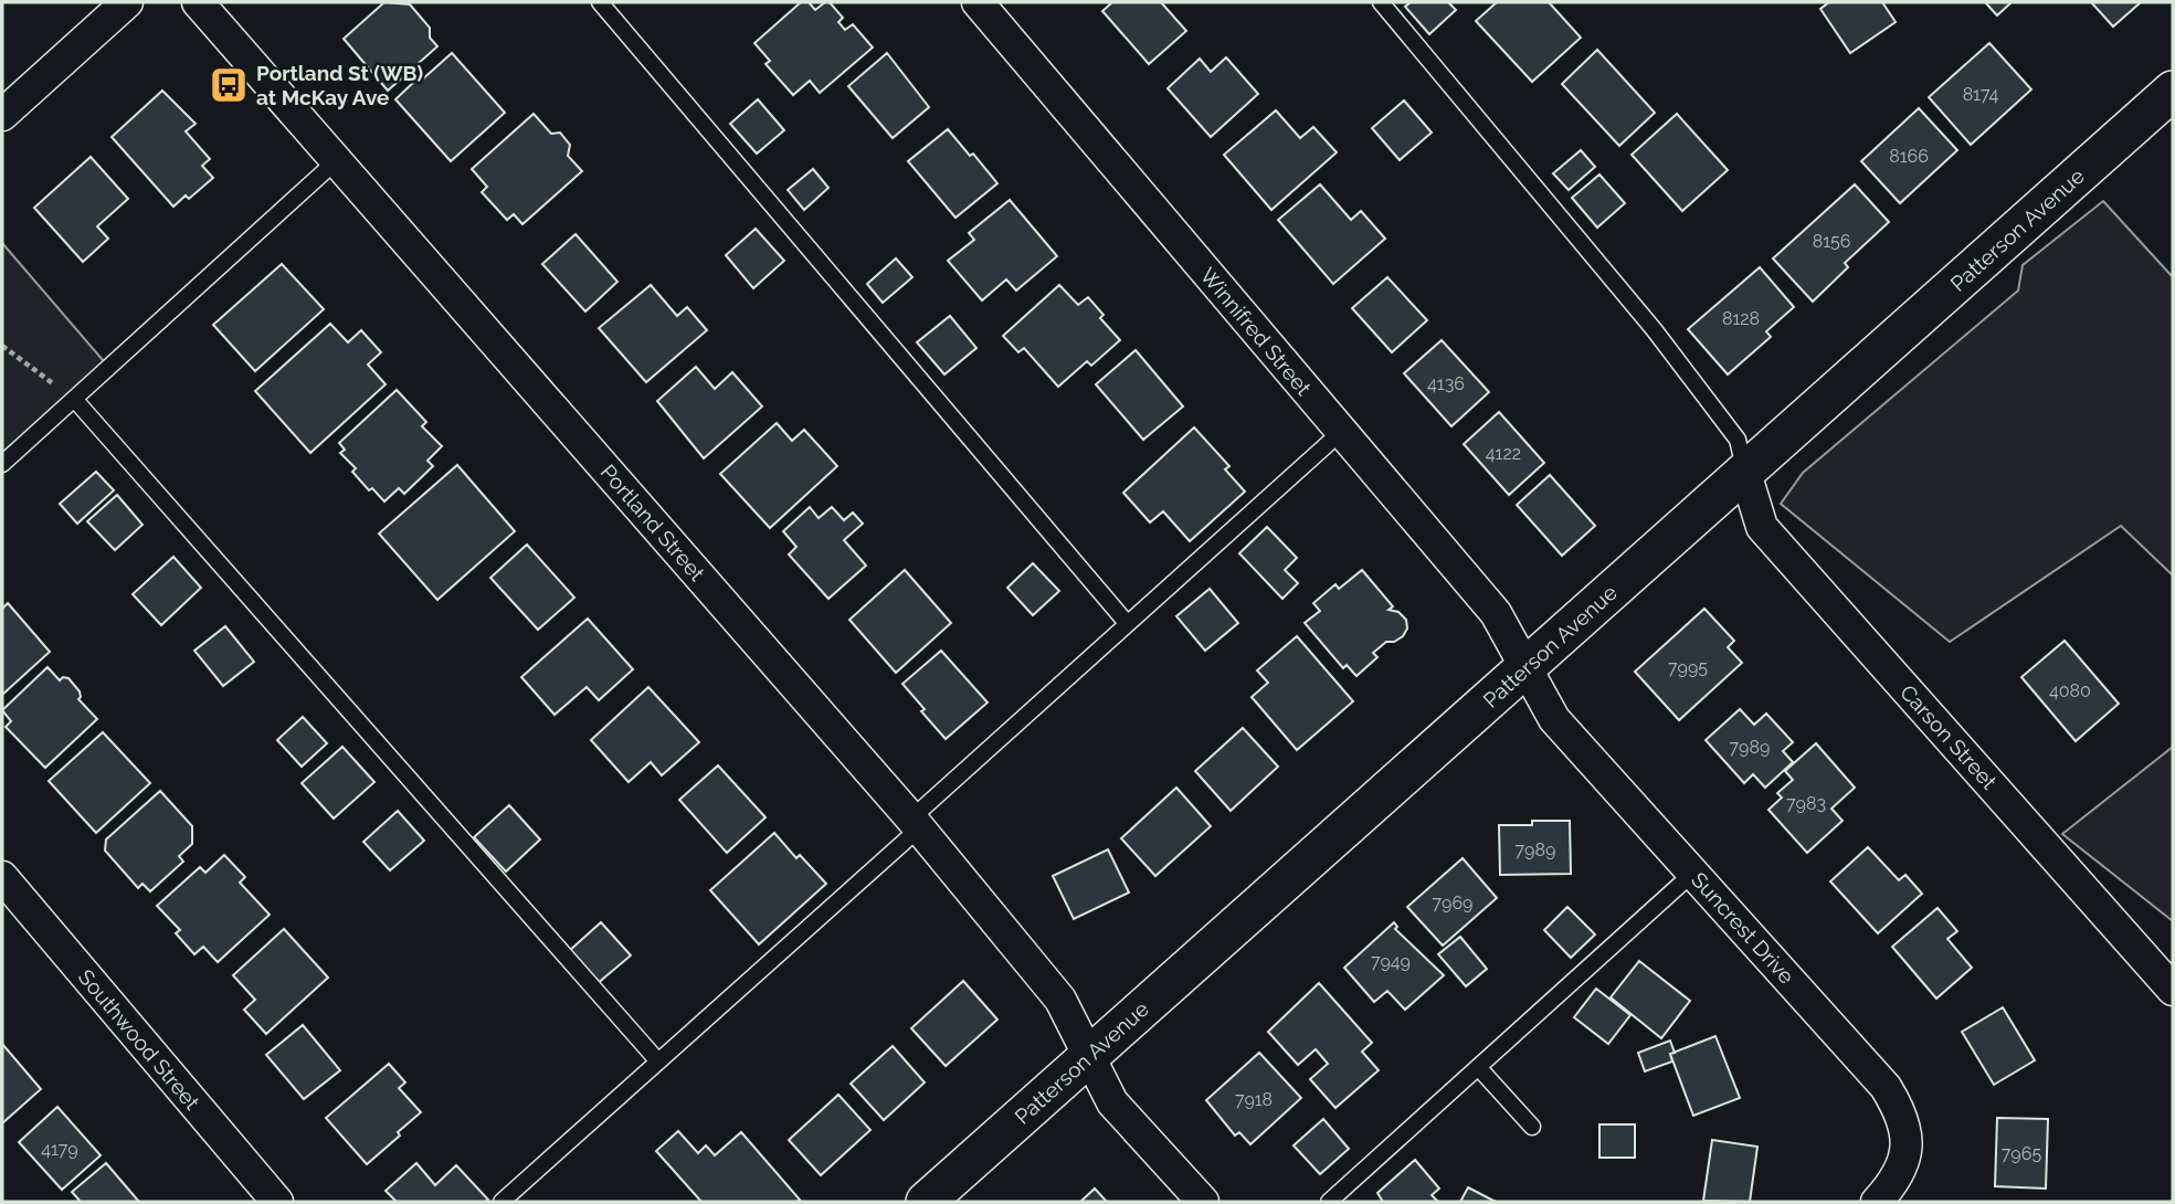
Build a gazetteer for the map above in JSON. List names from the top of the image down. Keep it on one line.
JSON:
{"streets":{"street":["Patterson Avenue","Winnifred Street","Portland Street","Carson Street","Suncrest Drive","Southwood Street"]},"crossings":[["Patterson Avenue","Winnifred Street"],["Patterson Avenue","Portland Street"],["Patterson Avenue","Carson Street"],["Patterson Avenue","Suncrest Drive"],["Winnifred Street","Suncrest Drive"]],"places":{"bus stop":["Portland St (WB) at McKay Ave"]},"house_numbers":["8174","8166","8156","8128","4136","4122","7995","4080","7989","7983","7989","7969","7949","7918","4179","7965"]}
